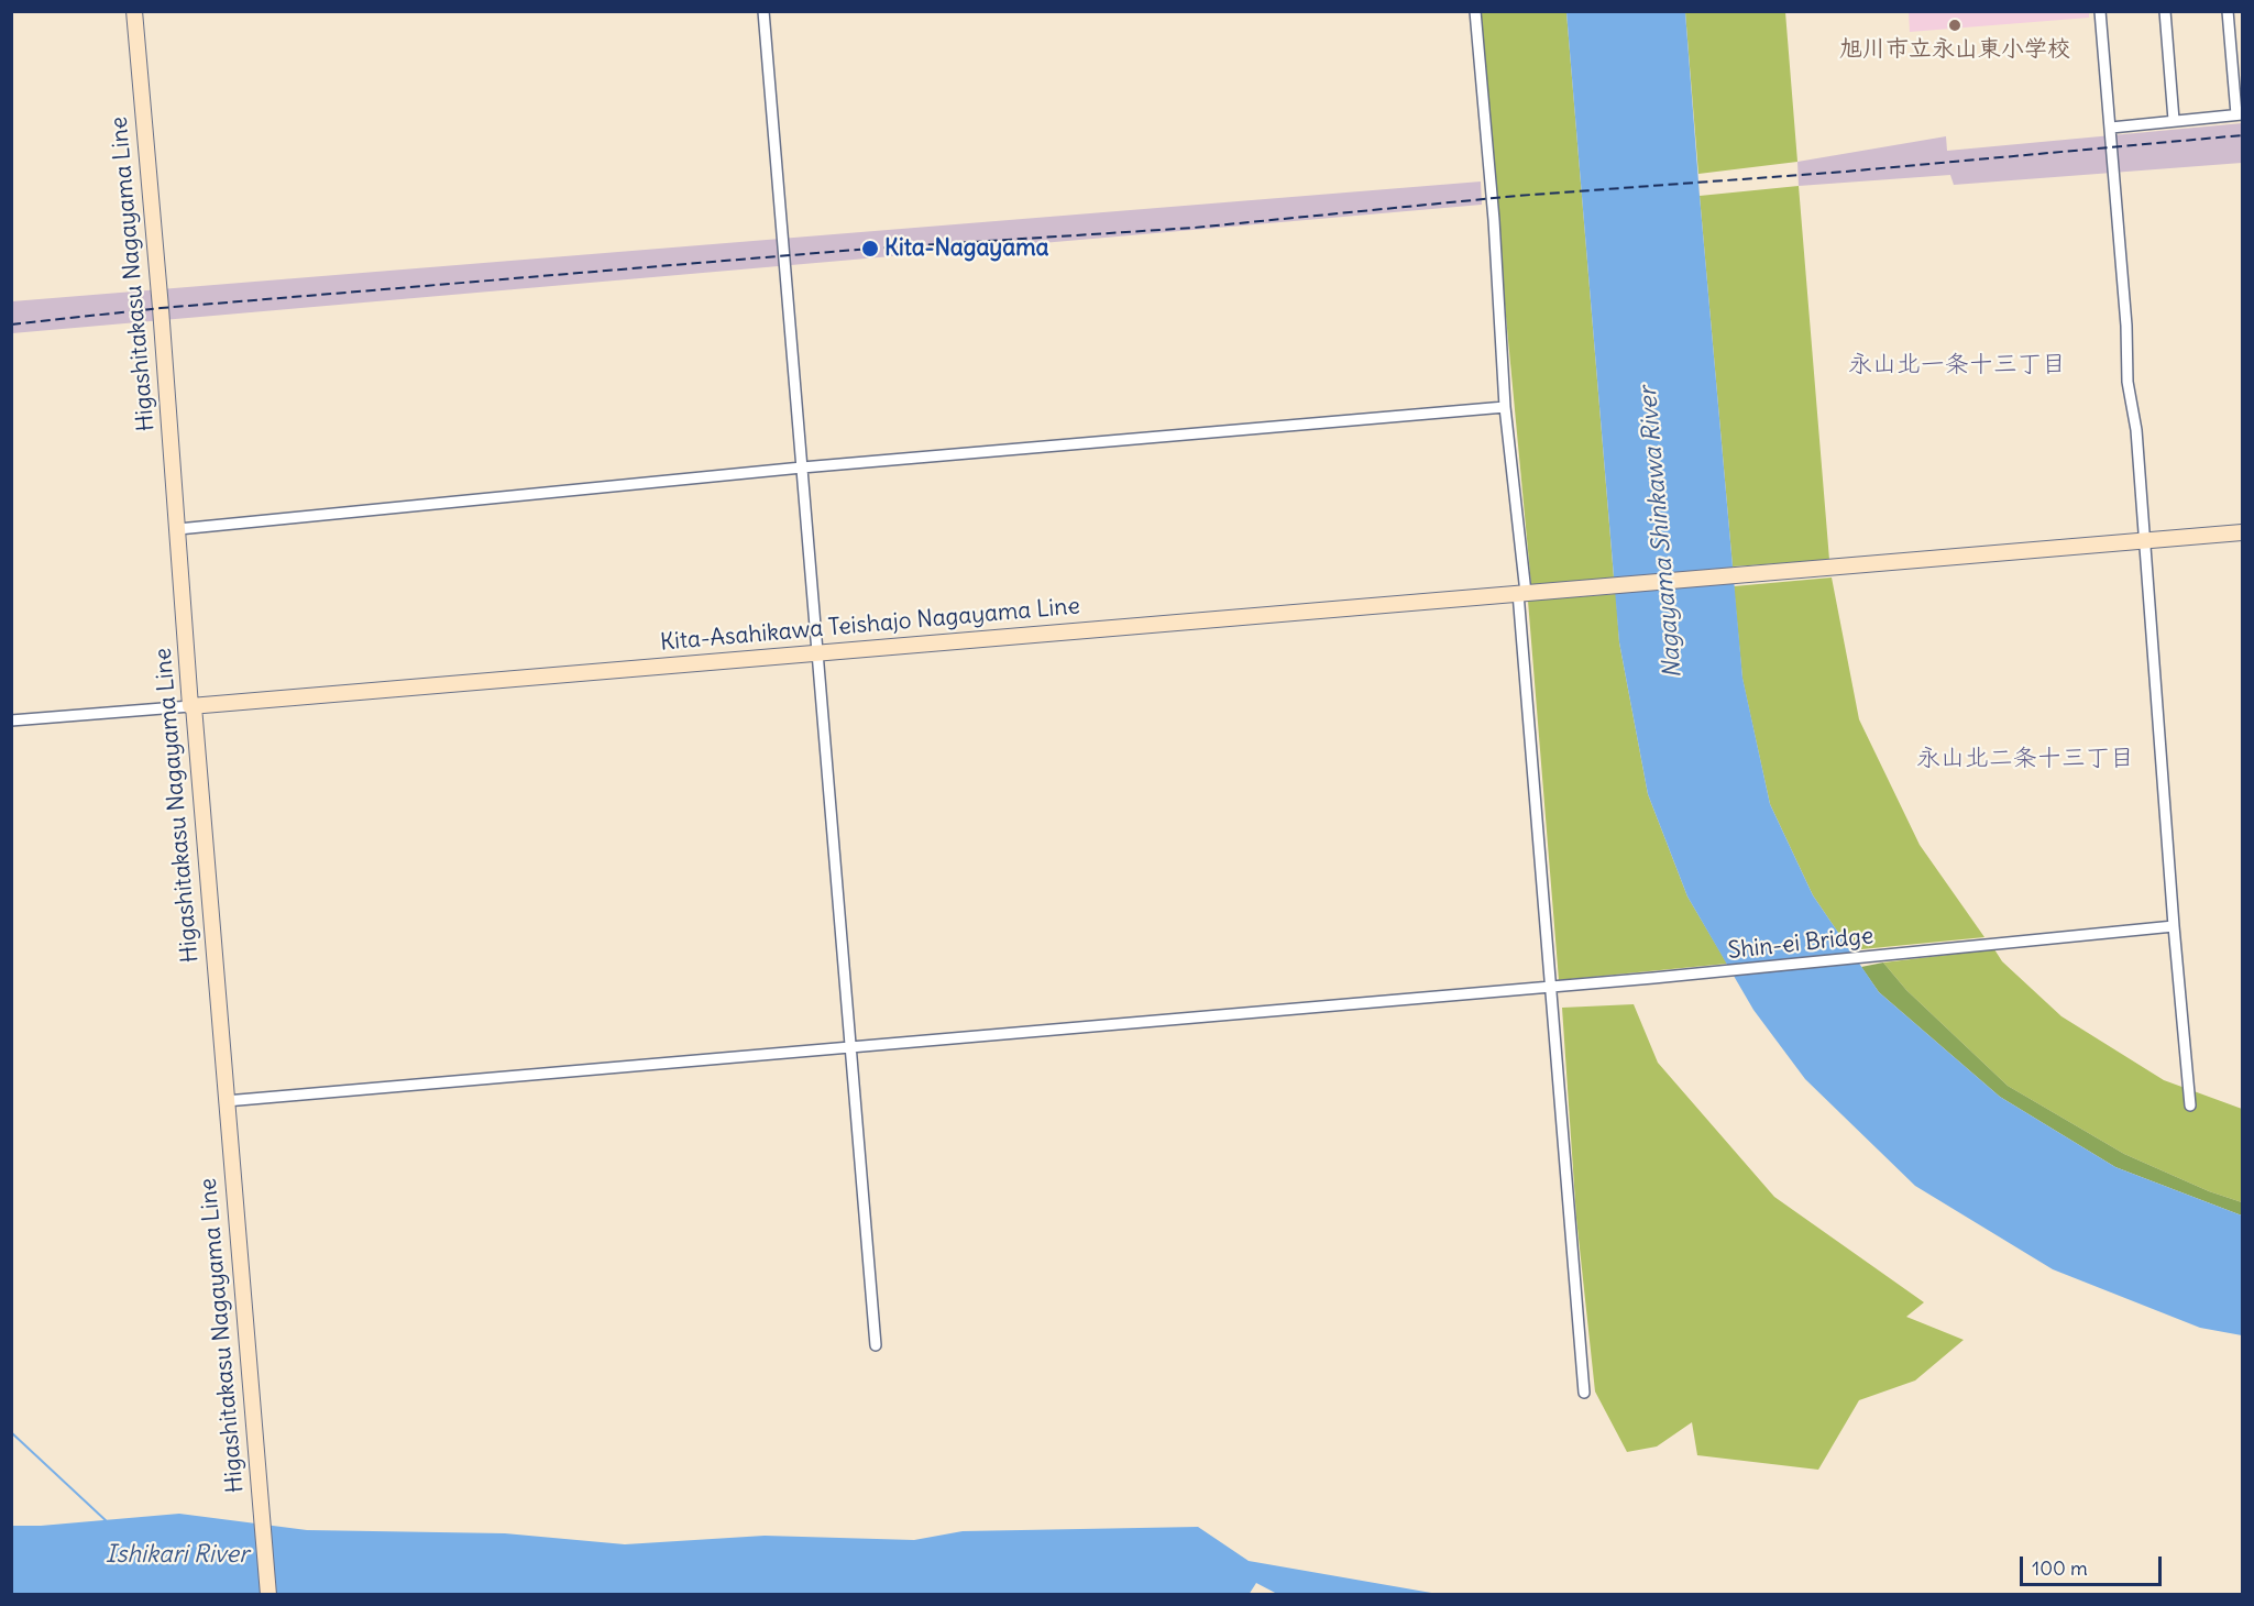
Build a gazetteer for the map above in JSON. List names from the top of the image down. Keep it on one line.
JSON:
{"streets":{"main road":["Higashitakasu Nagayama Line","Kita-Asahikawa Teishajo Nagayama Line"],"street":["Shin-ei Bridge"]},"crossings":[["Higashitakasu Nagayama Line","Kita-Asahikawa Teishajo Nagayama Line"],["Higashitakasu Nagayama Line","Shin-ei Bridge"]],"districts":["永山北一条十三丁目","永山北二条十三丁目"],"water":["Nagayama Shinkawa River","Ishikari River"],"places":["旭川市立永山東小学校","Kita-Nagayama"],"scale_bar":"100 m"}
